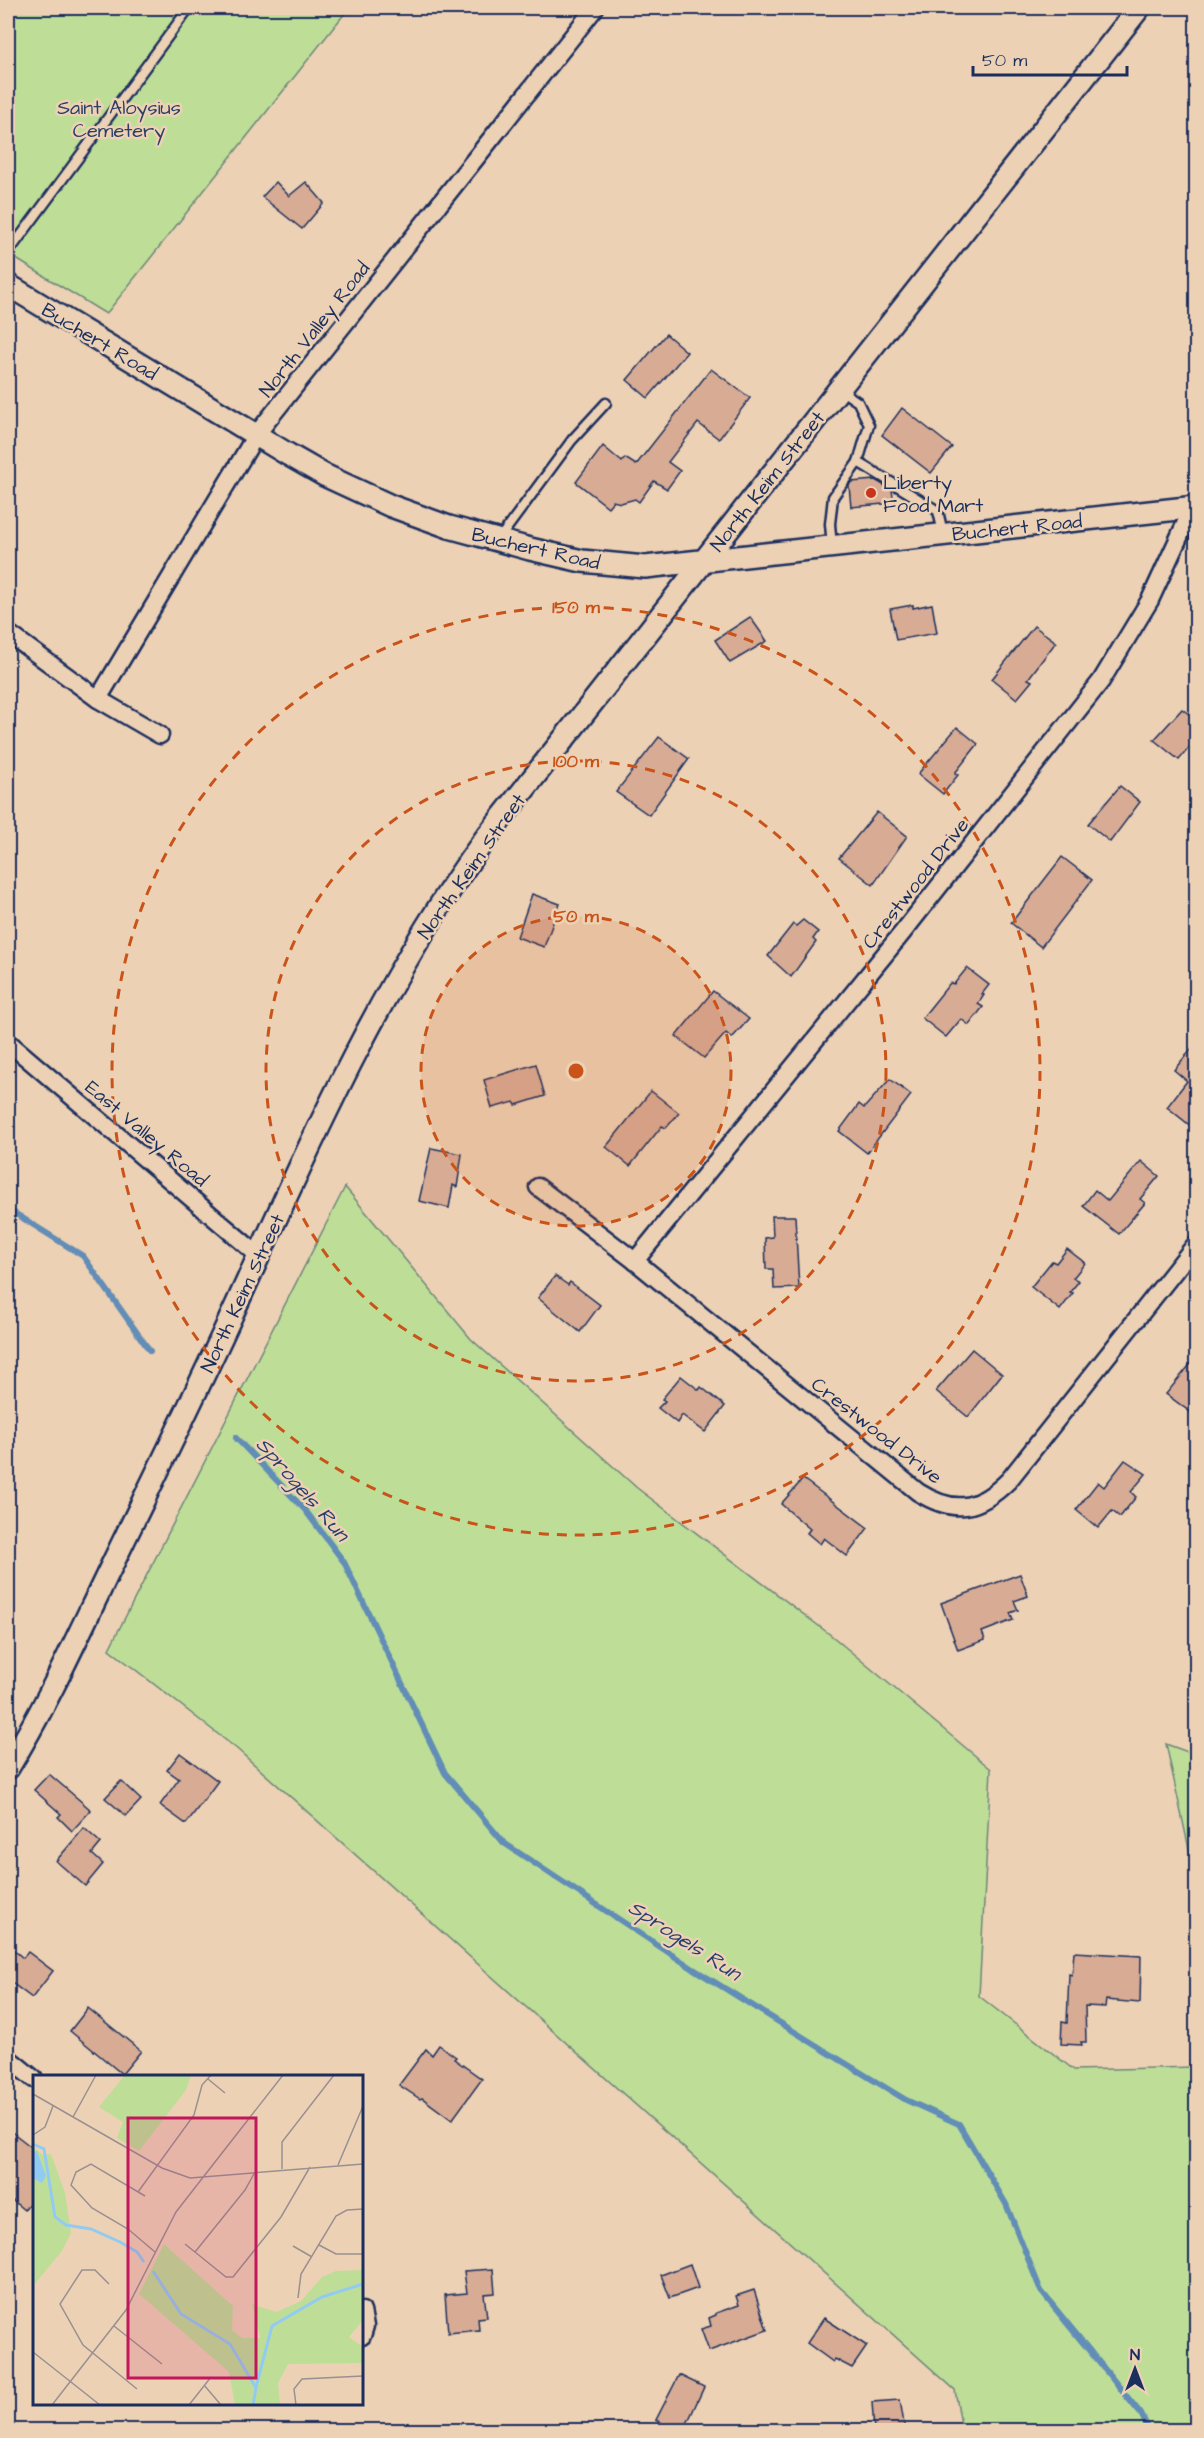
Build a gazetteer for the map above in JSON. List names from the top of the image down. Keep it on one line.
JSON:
{"streets":{"street":["North Valley Road","Buchert Road","North Keim Street","Crestwood Drive","East Valley Road"]},"crossings":[["North Valley Road","Buchert Road"],["Buchert Road","North Keim Street"],["Buchert Road","Crestwood Drive"],["North Keim Street","East Valley Road"]],"water":["Sprogels Run"],"parks":["Saint Aloysius Cemetery"],"places":["Liberty Food Mart"],"scale_bar":"50 m","north":"top","rings":["150 m","100 m","50 m"]}
